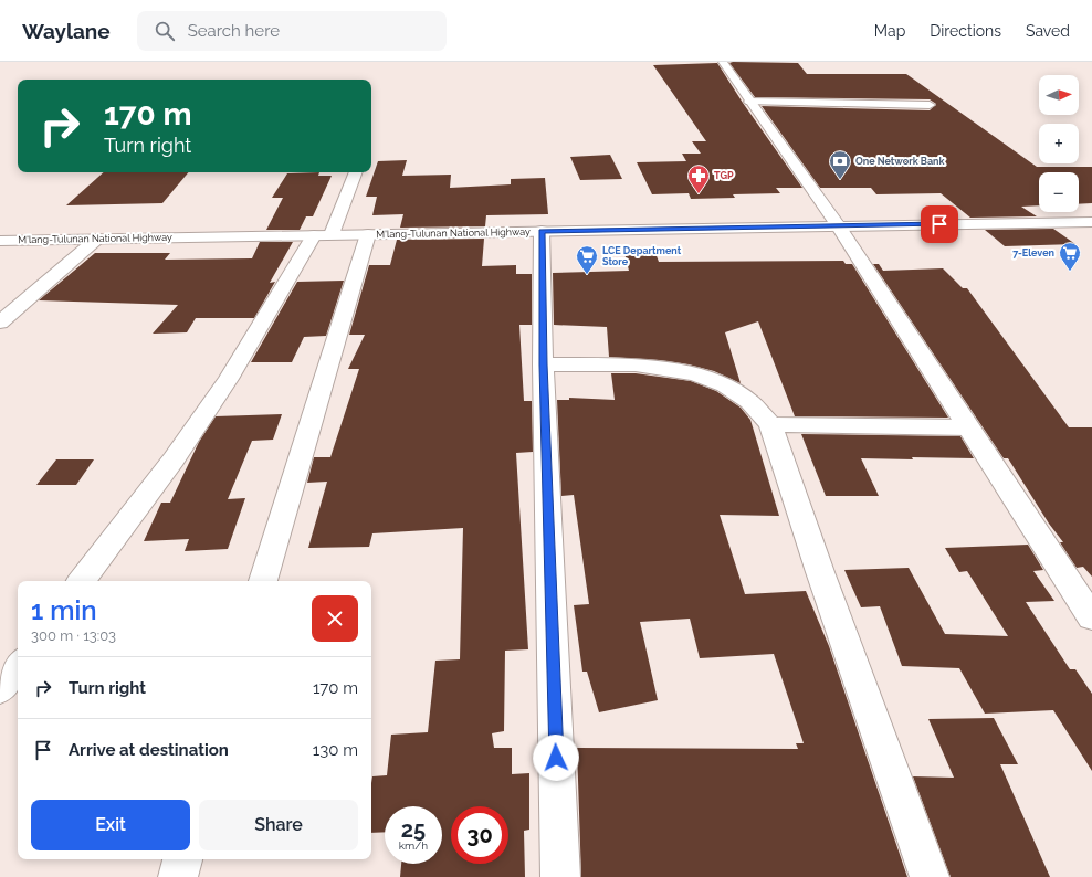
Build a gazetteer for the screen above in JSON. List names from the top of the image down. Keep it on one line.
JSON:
{"streets":{"main road":["M'lang-Tulunan National Highway"]},"places":{"bank":["One Network Bank"],"pharmacy":["TGP"],"supermarket":["7-Eleven","LCE Department Store"]},"north":"right","page":{"header":"Waylane","search":"Search here","nav":["Map","Directions","Saved"],"map_buttons":["+","−"],"turn":["170 m","Turn right"],"heading":["1 min","300 m · 13:03"],"list":[{"name":"Turn right","value":"170 m"},{"name":"Arrive at destination","value":"130 m"}],"buttons":["Exit","Share"],"speed":"25 km/h","limit":"30"}}
